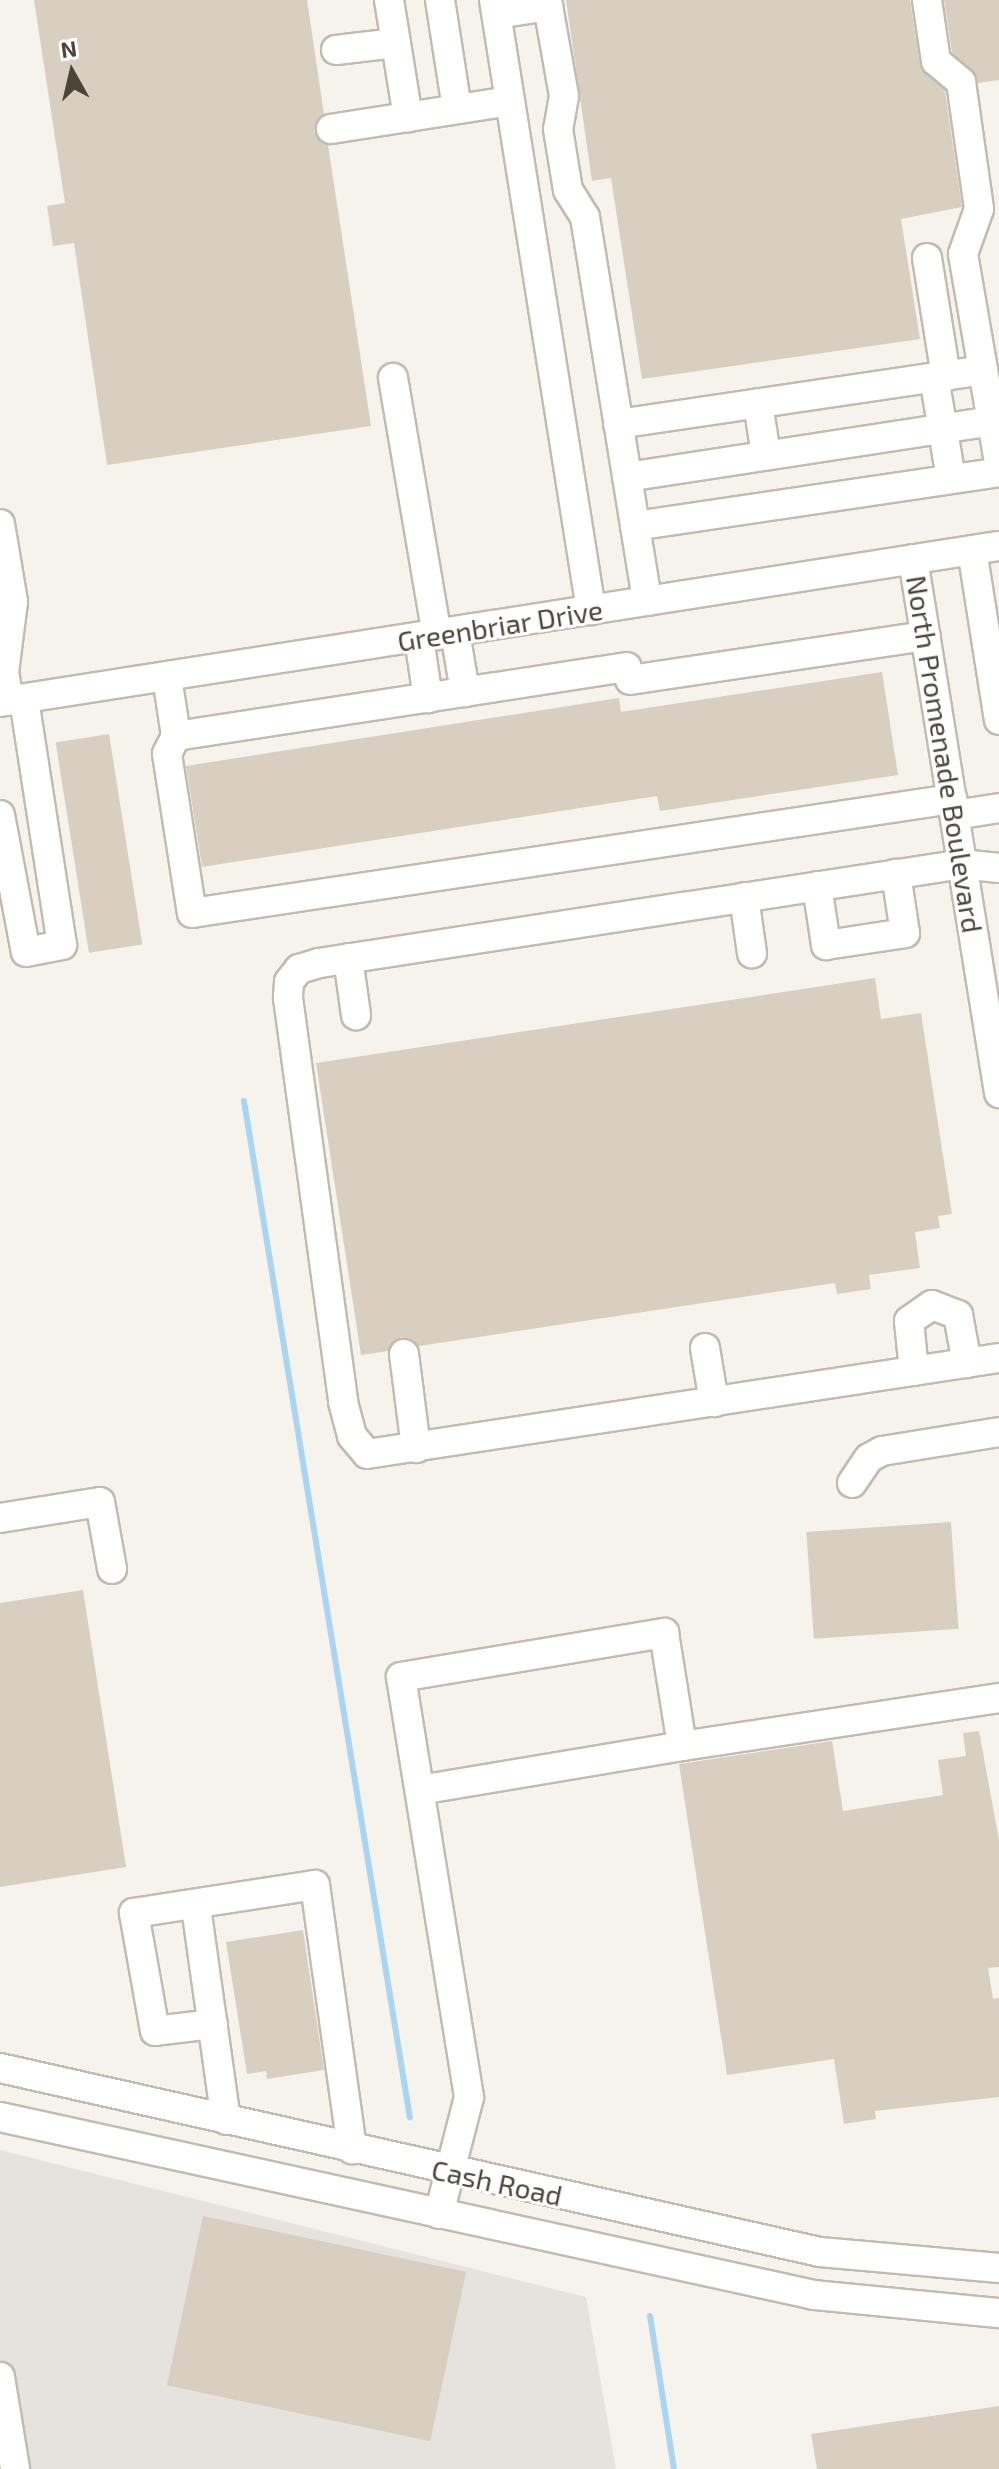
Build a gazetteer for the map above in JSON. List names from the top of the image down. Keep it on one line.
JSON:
{"streets":{"street":["Greenbriar Drive","North Promenade Boulevard","Cash Road"]},"crossings":[["Greenbriar Drive","North Promenade Boulevard"]],"north":"top"}
